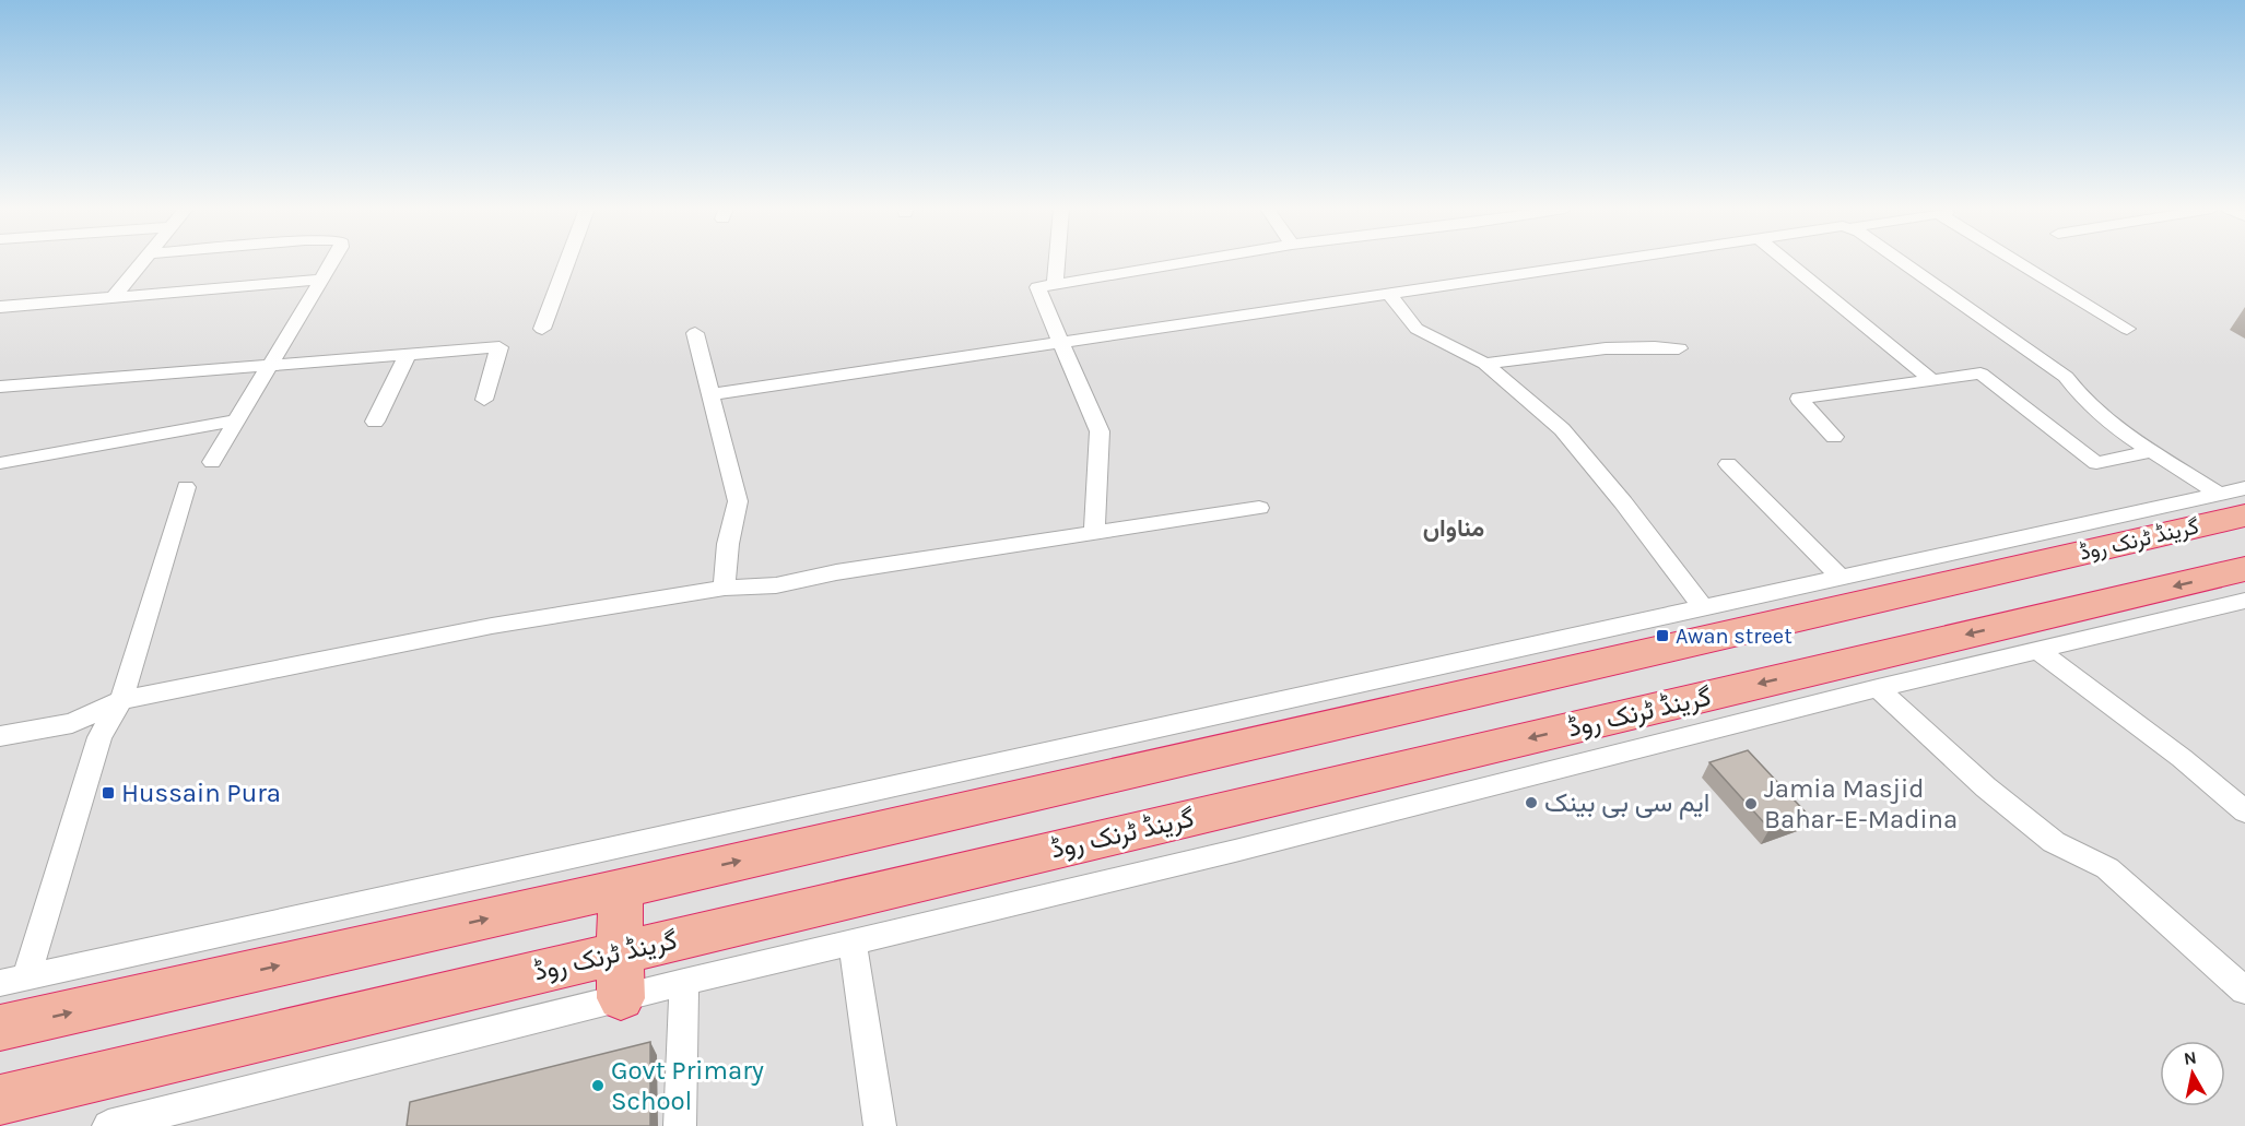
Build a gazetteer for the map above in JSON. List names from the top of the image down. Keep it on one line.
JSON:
{"streets":{"highway":["گرینڈ ٹرنک روڈ"]},"districts":["مناواں"],"places":{"transit":["Awan street","Hussain Pura"],"other":["ایم سی بی بینک","Jamia Masjid Bahar-E-Madina","Govt Primary School"]},"north":"top"}
